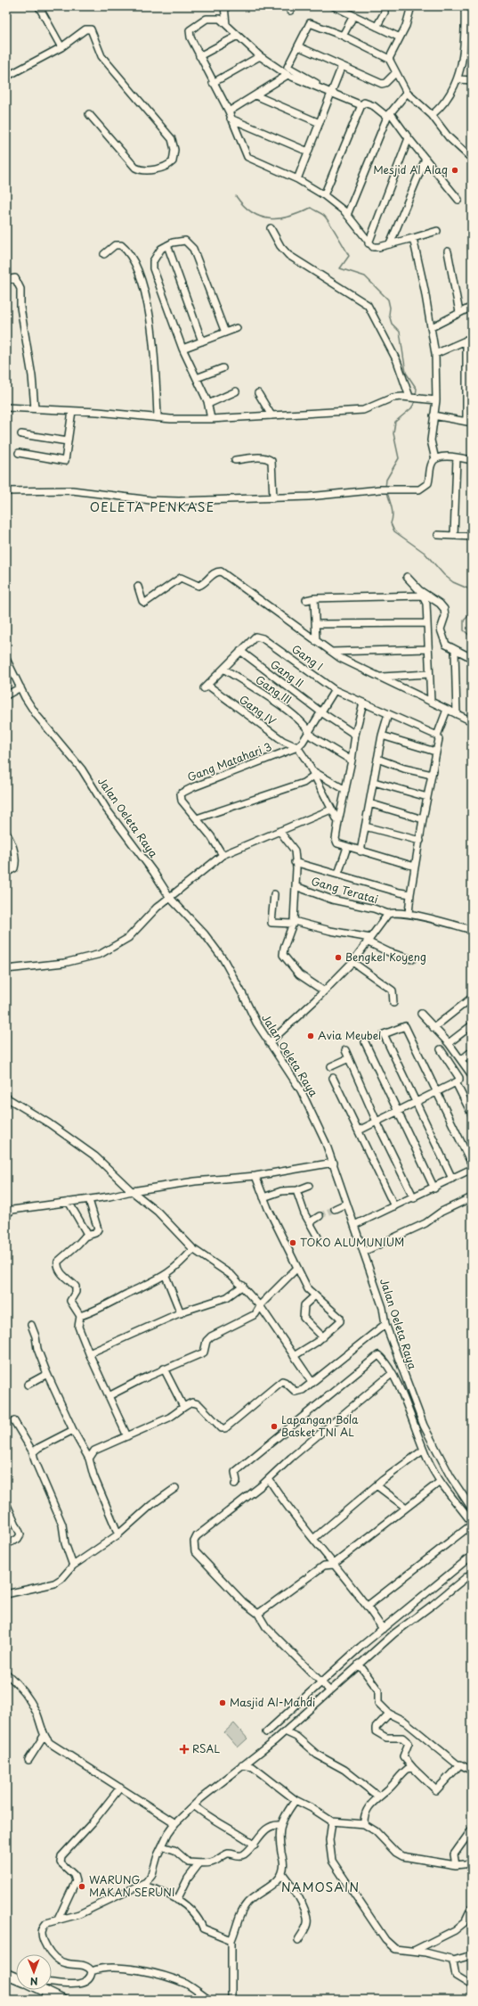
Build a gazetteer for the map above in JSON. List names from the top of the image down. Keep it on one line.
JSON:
{"streets":{"street":["Gang I","Gang II","Gang III","Gang IV","Gang Matahari 3","Jalan Oeleta Raya","Gang Teratai"]},"crossings":[["Gang I","Gang II"],["Gang III","Gang IV"],["Gang IV","Gang Matahari 3"]],"districts":["OELETA PENKASE","NAMOSAIN"],"places":{"other":["Mesjid Al Alaq","Bengkel Koyeng","Avia Meubel","TOKO ALUMUNIUM","Lapangan Bola Basket TNI AL","Masjid Al-Mahdi","WARUNG MAKAN SERUNI"],"health":["RSAL"]},"north":"bottom"}
